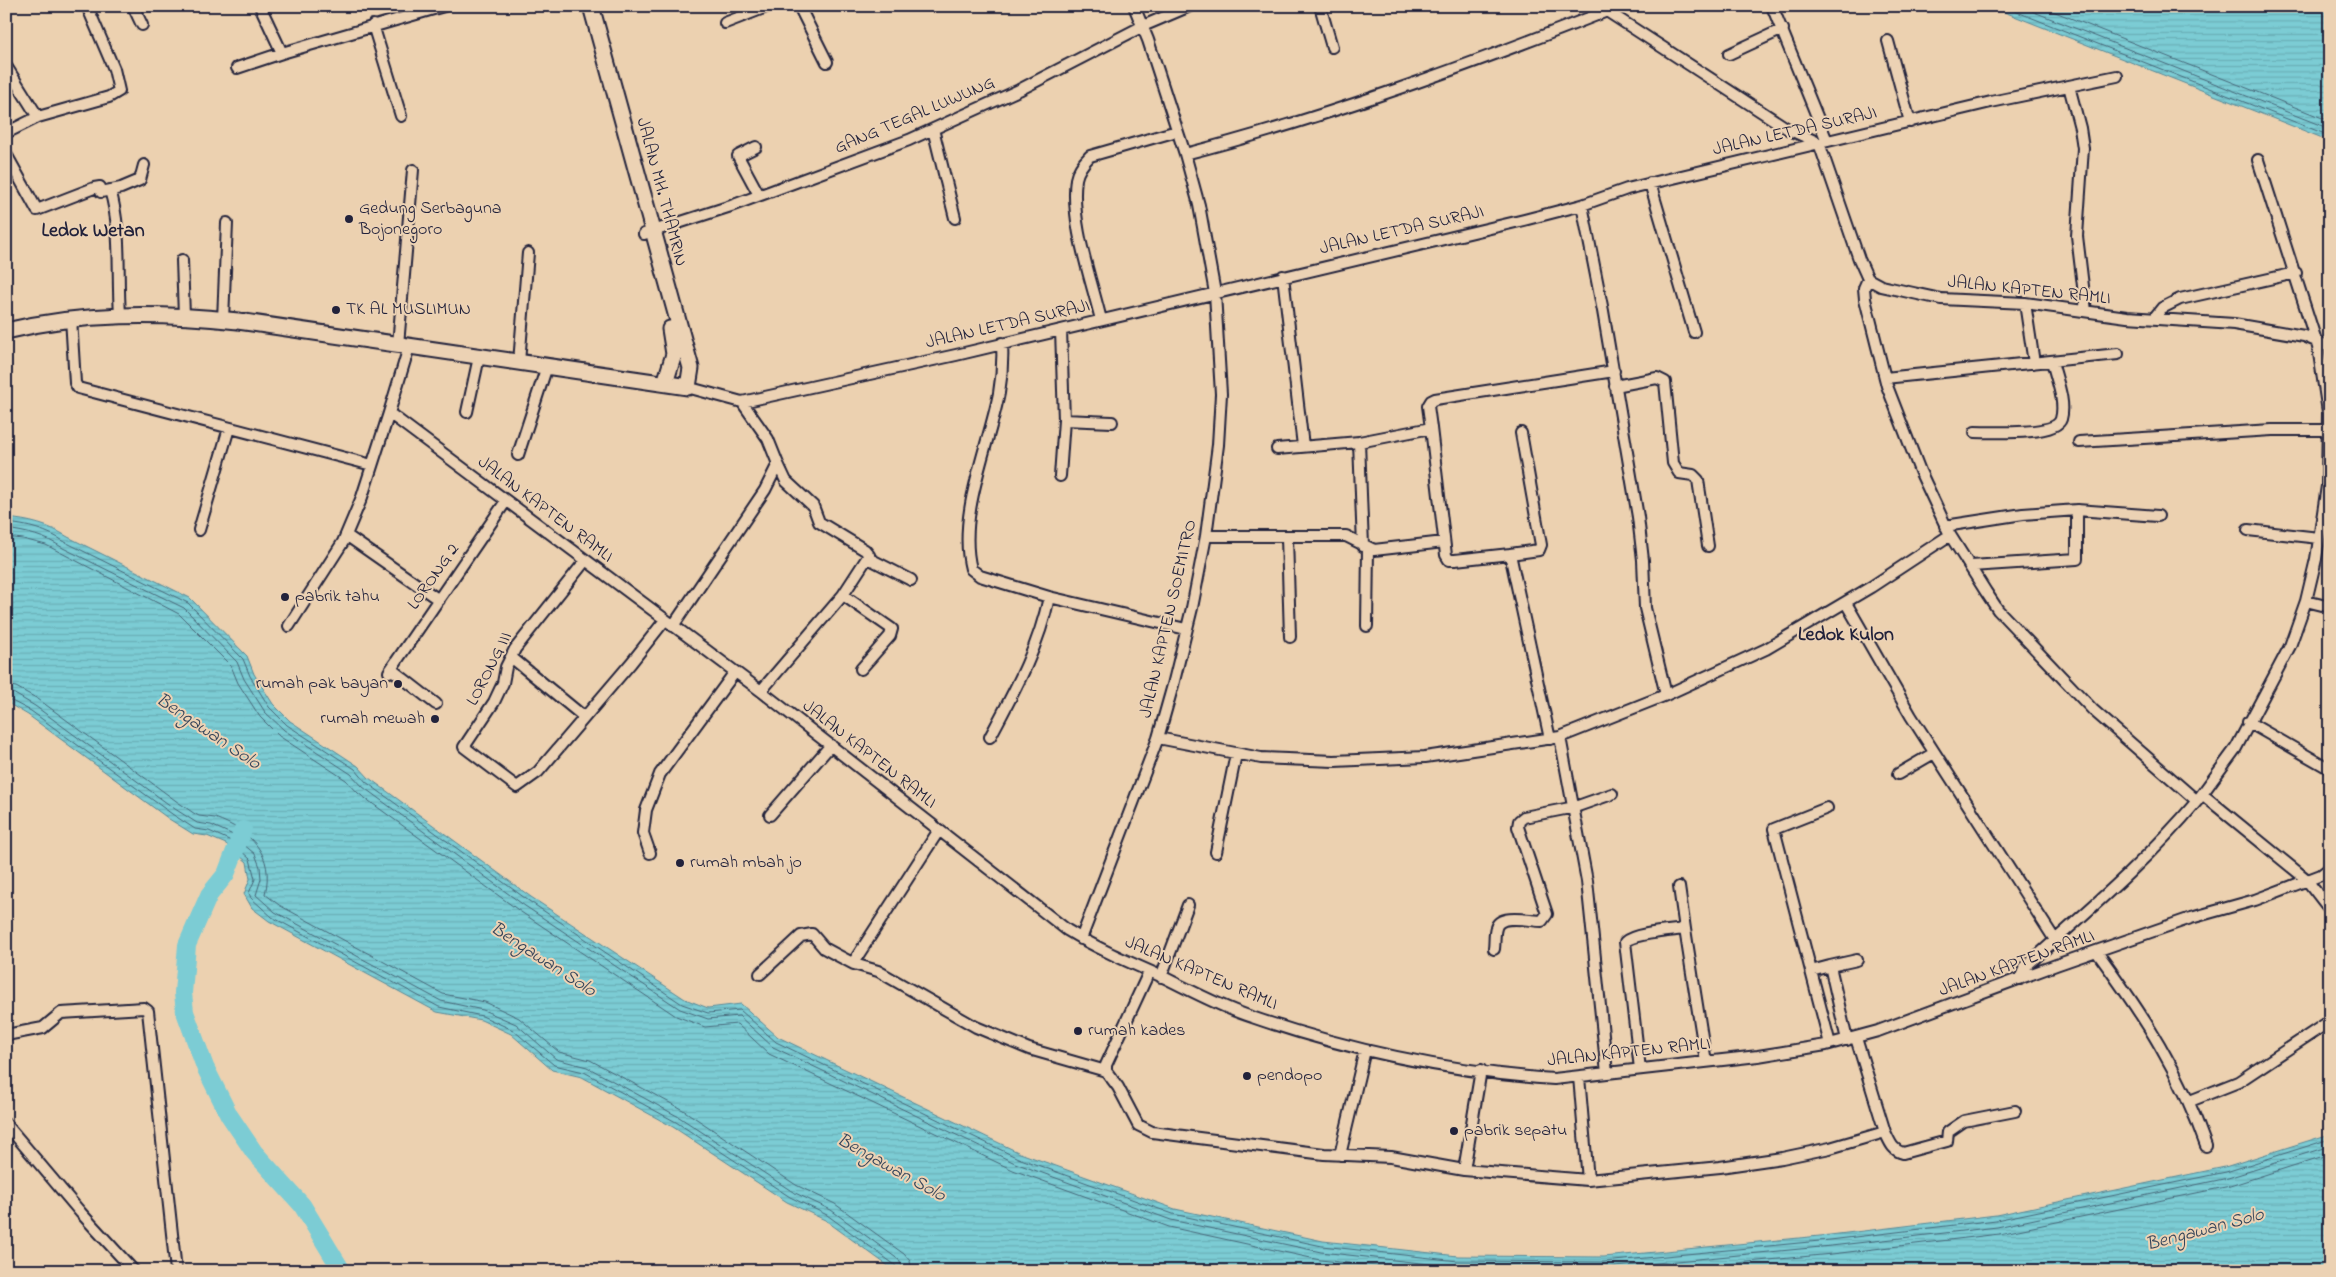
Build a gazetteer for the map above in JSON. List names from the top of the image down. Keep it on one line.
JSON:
{"streets":{"main road":["JALAN MH. THAMRIN"],"street":["GANG TEGAL LUWUNG","JALAN LETDA SURAJI","JALAN KAPTEN RAMLI","LORONG 2","JALAN KAPTEN SOEMITRO","LORONG III"]},"crossings":[["GANG TEGAL LUWUNG","JALAN MH. THAMRIN"],["GANG TEGAL LUWUNG","JALAN KAPTEN SOEMITRO"],["JALAN LETDA SURAJI","JALAN MH. THAMRIN"],["JALAN LETDA SURAJI","JALAN KAPTEN SOEMITRO"],["JALAN KAPTEN RAMLI","LORONG 2"],["JALAN KAPTEN RAMLI","JALAN KAPTEN SOEMITRO"],["JALAN KAPTEN RAMLI","LORONG III"]],"districts":["Ledok Wetan","Ledok Kulon"],"water":["Bengawan Solo"],"places":["Gedung Serbaguna Bojonegoro","TK AL MUSLIMUN","pabrik tahu","rumah pak bayan","rumah mewah","rumah mbah jo","rumah kades","pendopo","pabrik sepatu"]}
